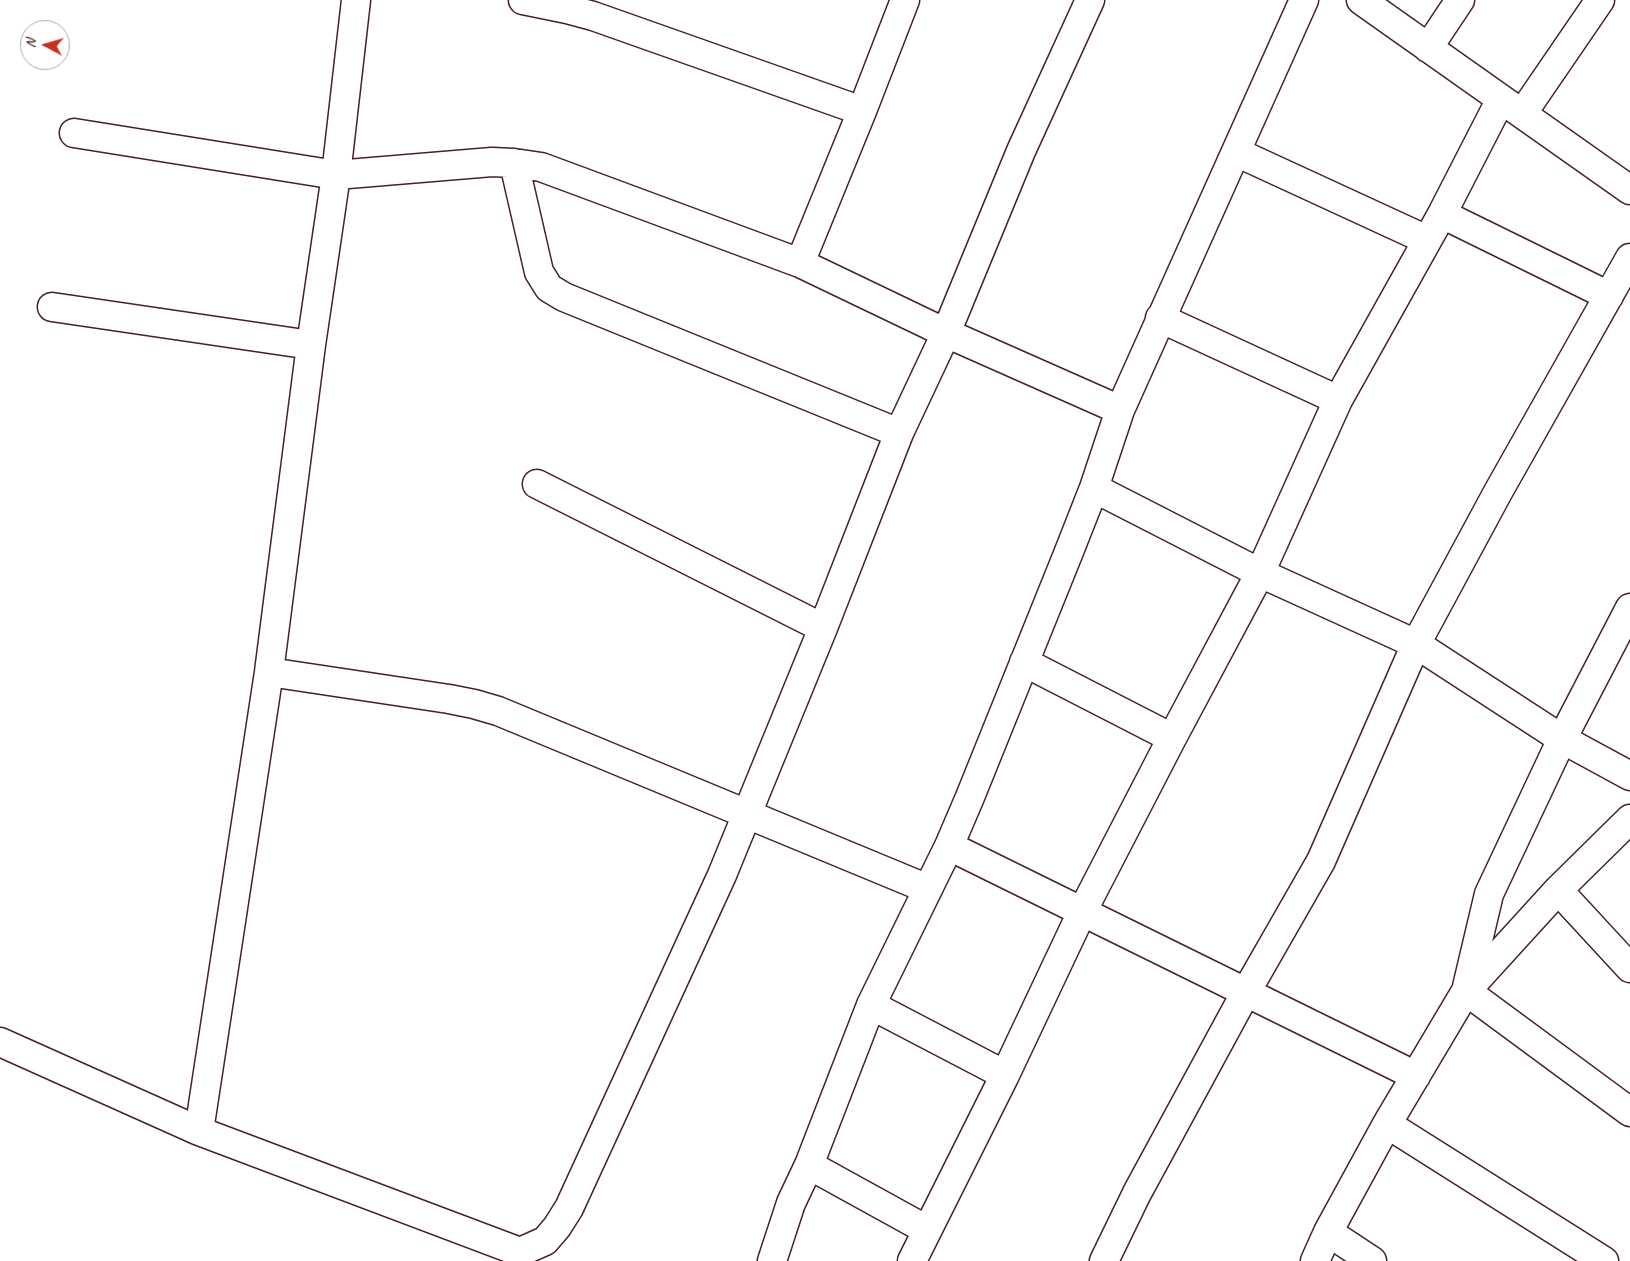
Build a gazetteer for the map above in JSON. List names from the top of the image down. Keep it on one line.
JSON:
{"north":"left"}
